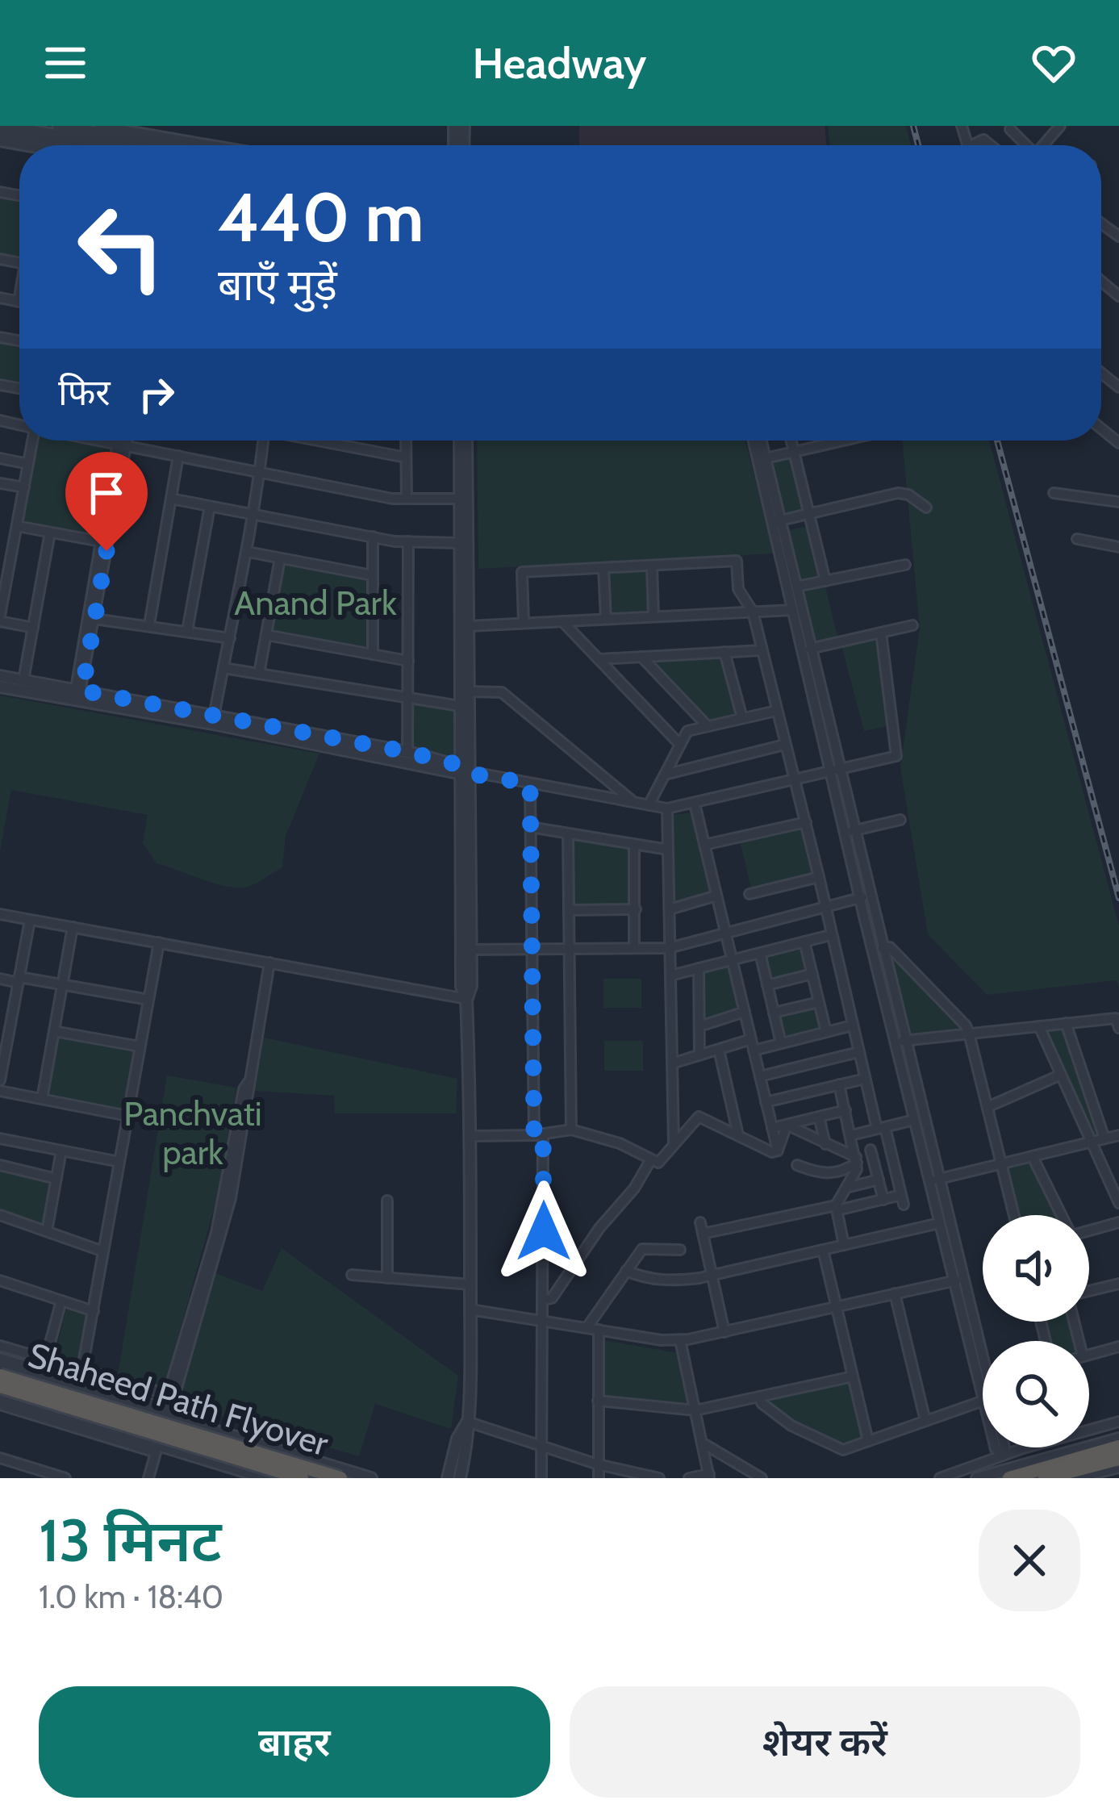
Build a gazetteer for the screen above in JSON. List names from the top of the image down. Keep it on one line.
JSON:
{"streets":{"highway":["Shaheed Path Flyover"]},"parks":["Anand Park","Panchvati park"],"page":{"header":"Headway","turn":["440 m","बाएँ मुड़ें"],"then":"फिर","heading":["13 मिनट","1.0 km · 18:40"],"buttons":["बाहर","शेयर करें"]}}
